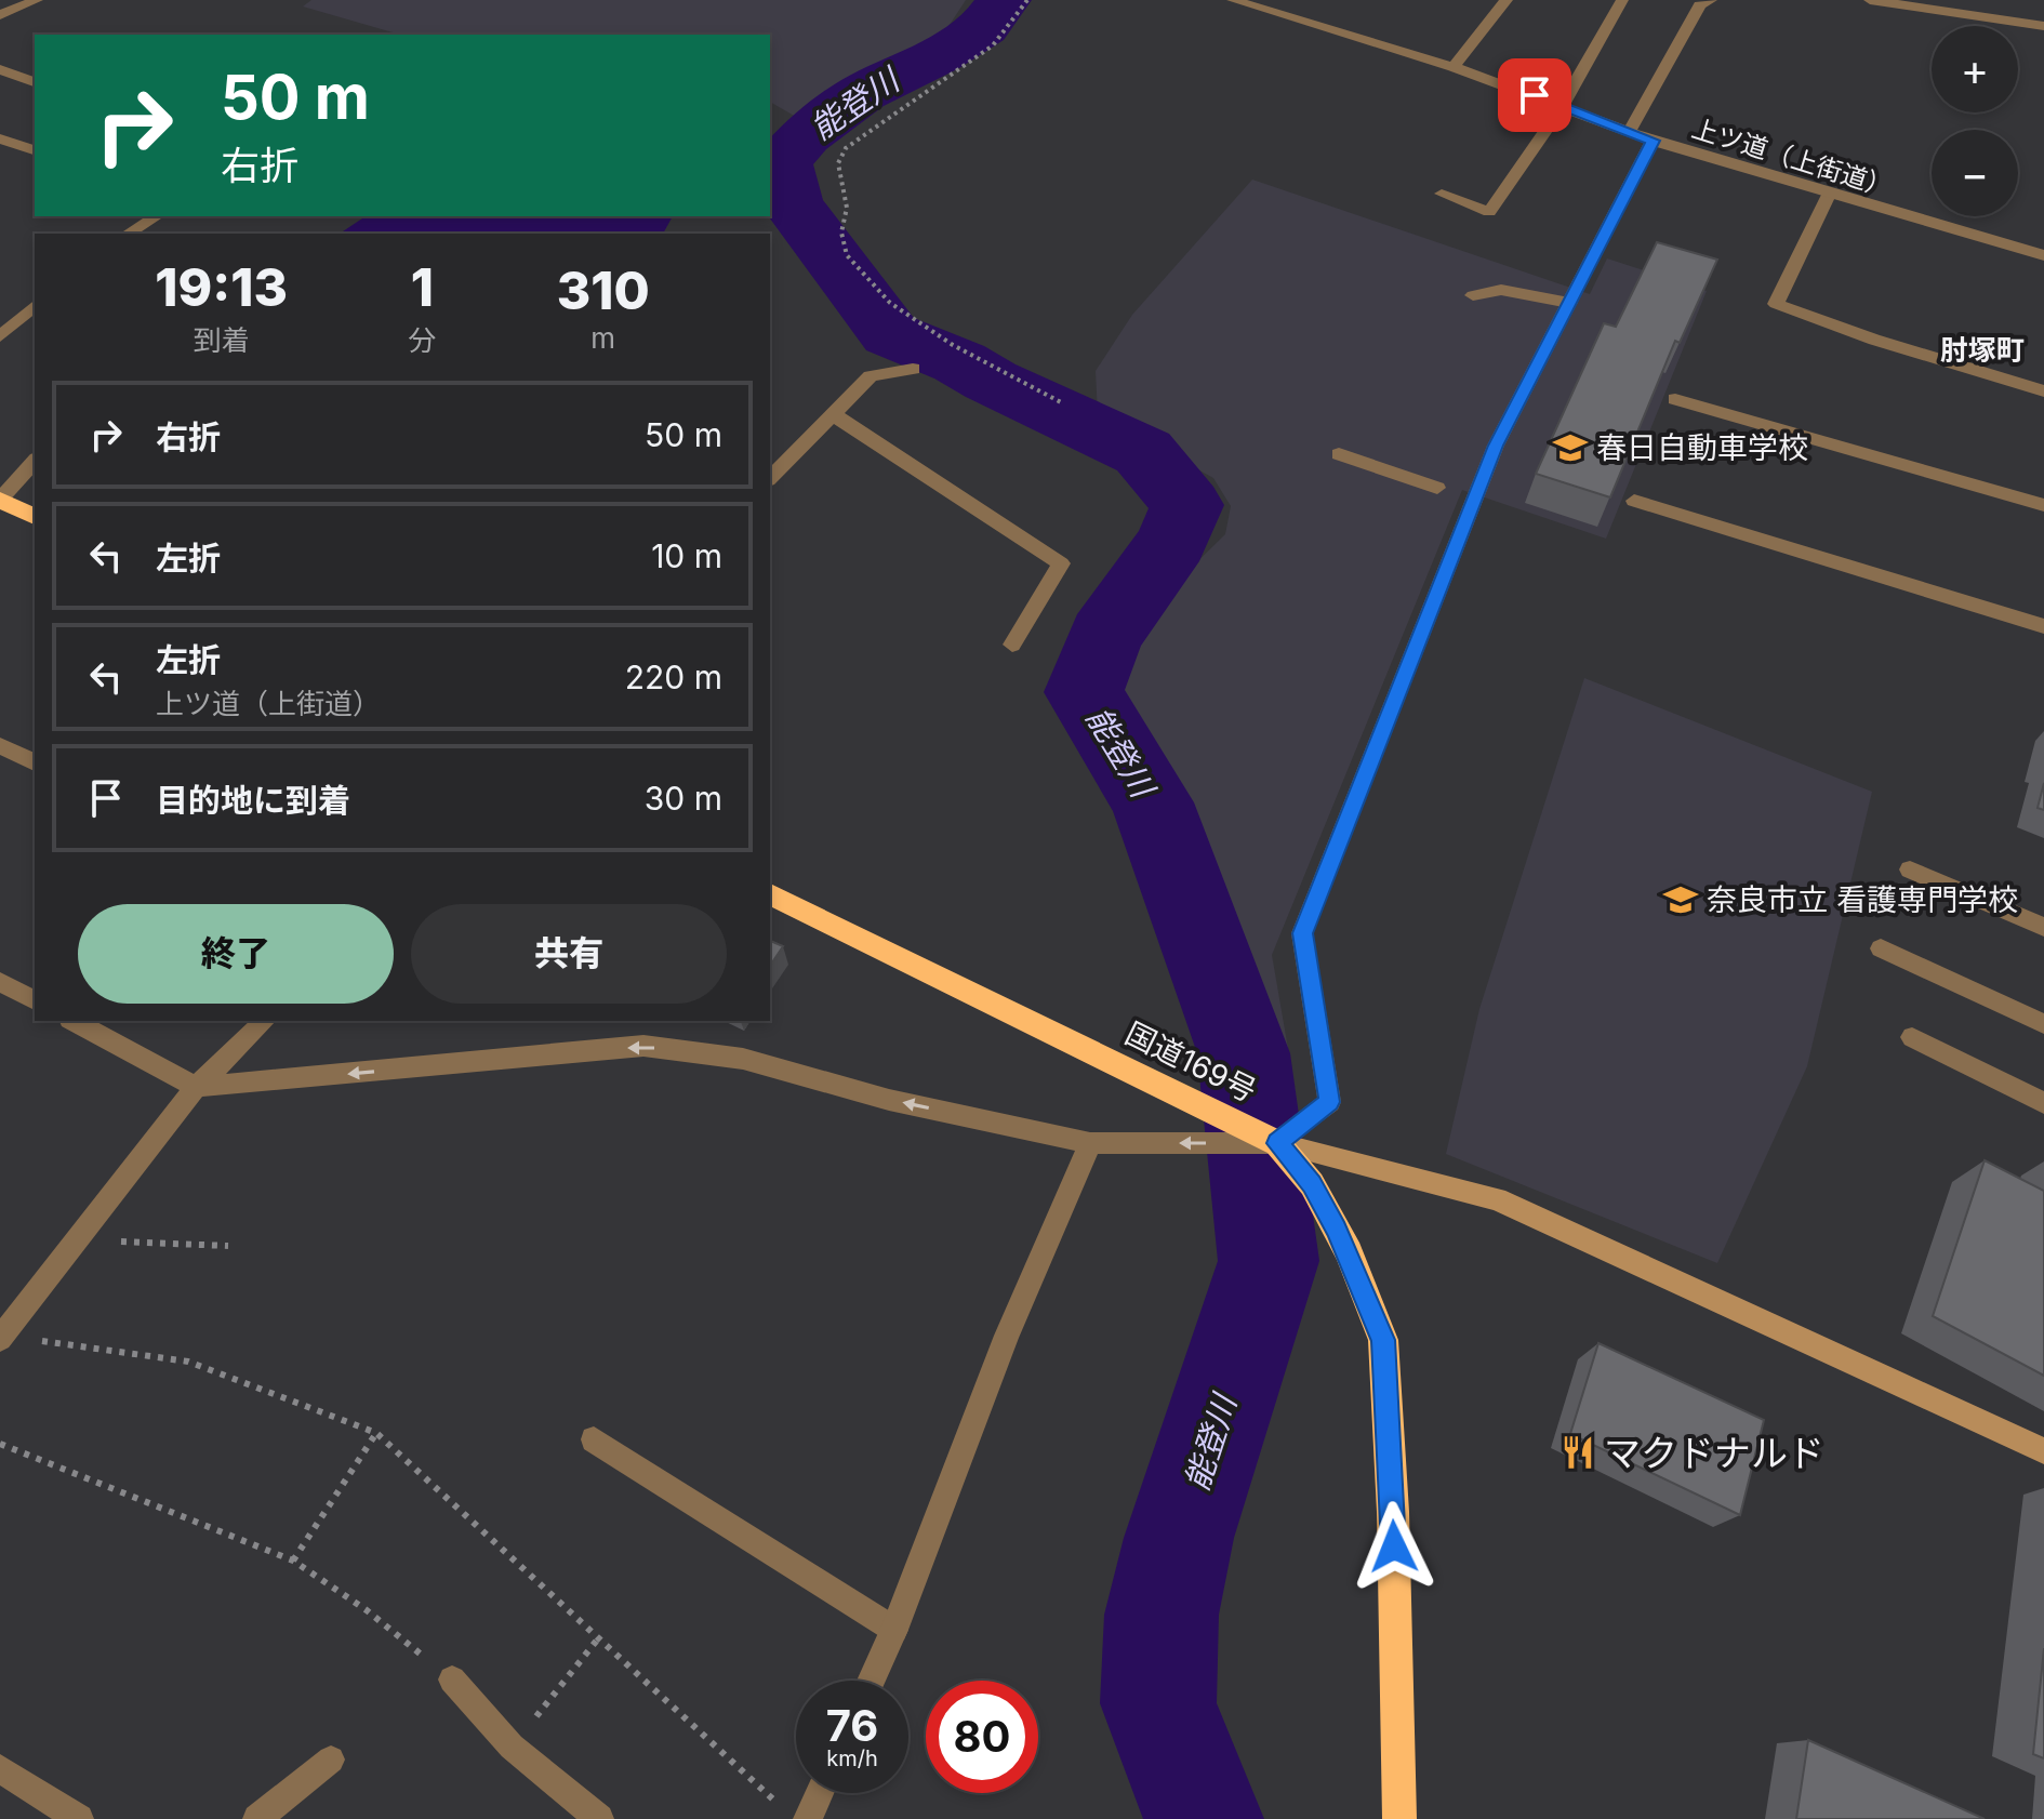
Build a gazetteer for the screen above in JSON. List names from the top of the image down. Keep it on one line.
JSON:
{"streets":{"highway":["国道169号"],"street":["上ツ道（上街道）"]},"districts":["肘塚町"],"water":["能登川"],"places":{"school or university":["春日自動車学校","奈良市立 看護専門学校"],"restaurant":["マクドナルド"]},"page":{"map_buttons":["+","−"],"turn":["50 m","右折"],"eta":["19:13","到着","1","分","310","m"],"list":[{"name":"右折","value":"50 m"},{"name":"左折","value":"10 m"},{"name":"左折","note":"上ツ道（上街道）","value":"220 m"},{"name":"目的地に到着","value":"30 m"}],"buttons":["終了","共有"],"speed":"76 km/h","limit":"80"}}
